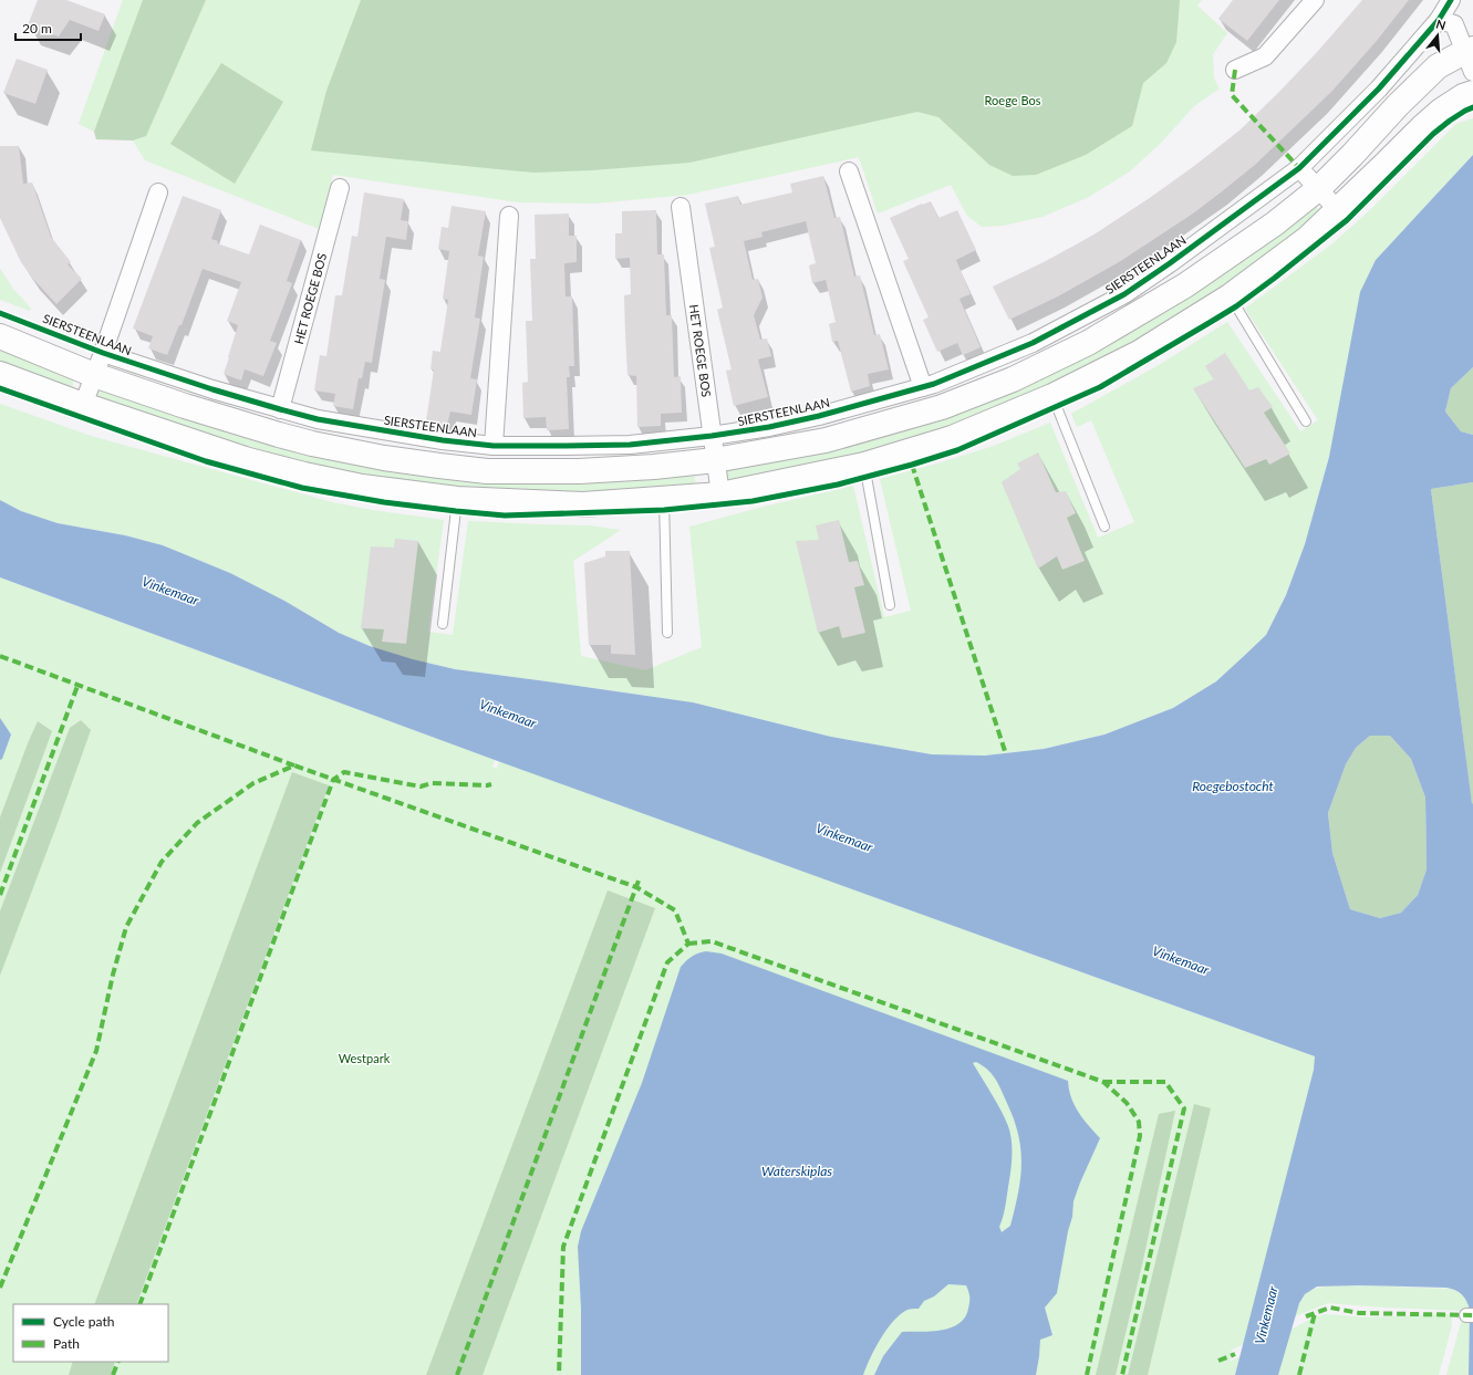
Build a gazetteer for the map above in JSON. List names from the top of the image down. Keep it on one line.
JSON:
{"streets":{"street":["SIERSTEENLAAN","HET ROEGE BOS"]},"crossings":[["SIERSTEENLAAN","HET ROEGE BOS"]],"water":["Vinkemaar","Roegebostocht","Waterskiplas"],"parks":["Roege Bos","Westpark"],"legend":["Cycle path","Path"],"scale_bar":"20 m","north":"top"}
